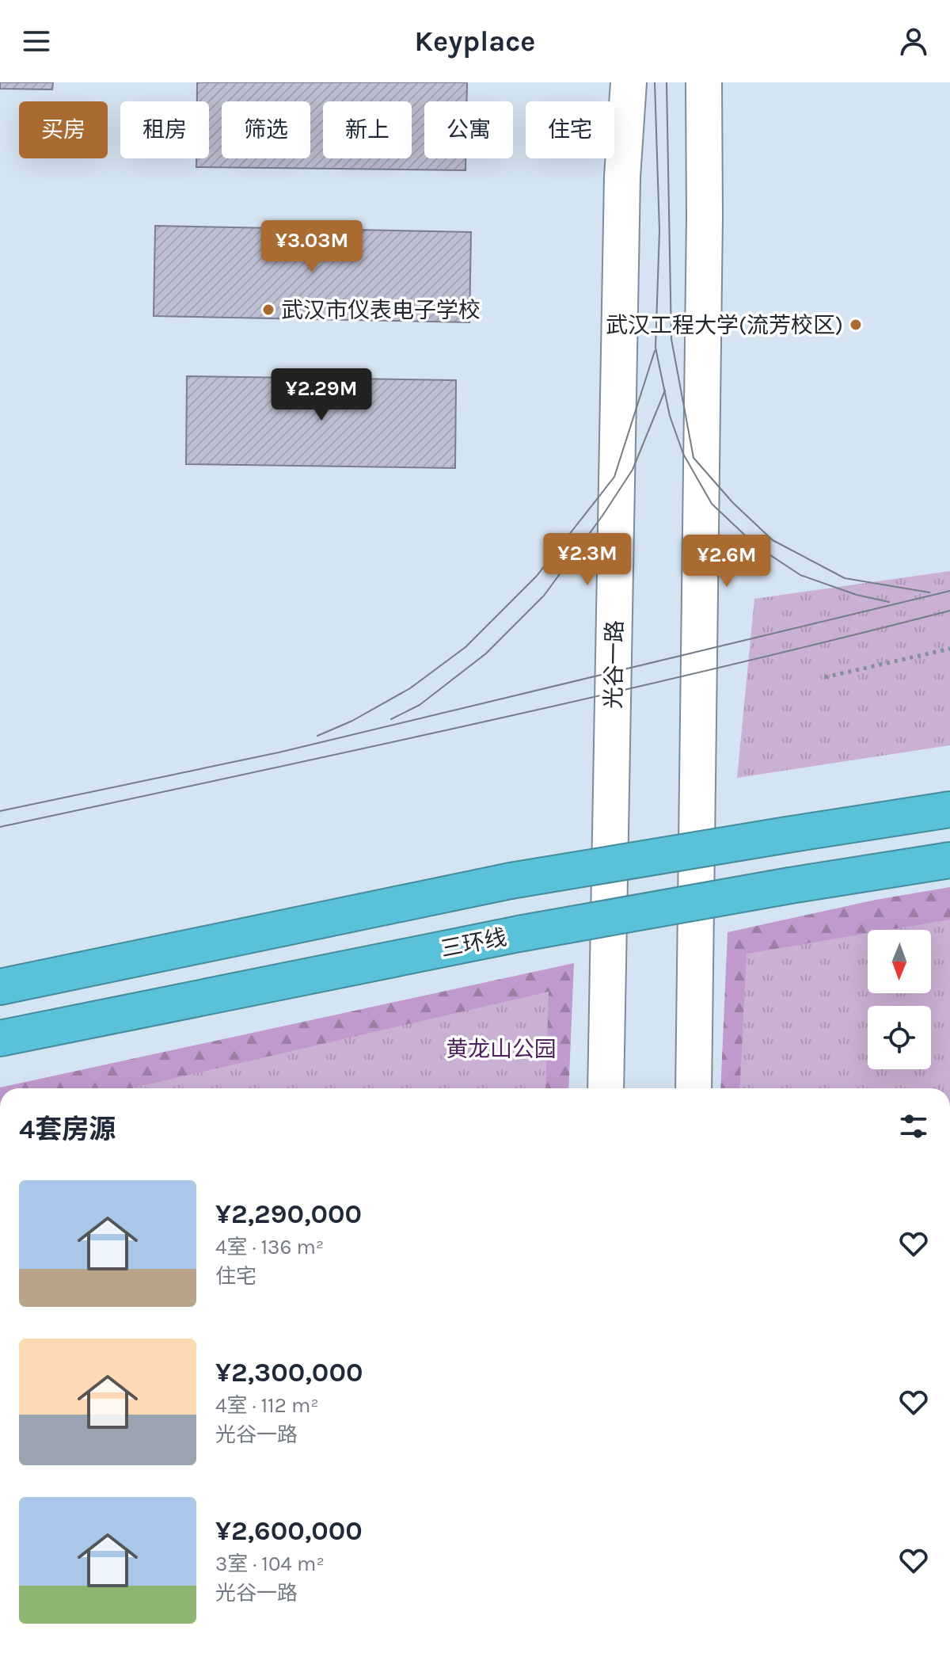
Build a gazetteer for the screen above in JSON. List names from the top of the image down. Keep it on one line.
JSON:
{"streets":{"highway":["三环线"],"main road":["光谷一路"]},"parks":["黄龙山公园"],"places":["武汉市仪表电子学校","武汉工程大学(流芳校区)"],"north":"bottom","page":{"header":"Keyplace","chip":["买房","租房","筛选","新上","公寓","住宅"],"price":["¥3.03M","¥2.29M","¥2.3M","¥2.6M"],"heading":"4套房源","list":[{"name":"¥2,290,000","note":"4室 · 136 m² · 住宅"},{"name":"¥2,300,000","note":"4室 · 112 m² · 光谷一路"},{"name":"¥2,600,000","note":"3室 · 104 m² · 光谷一路"}]}}
